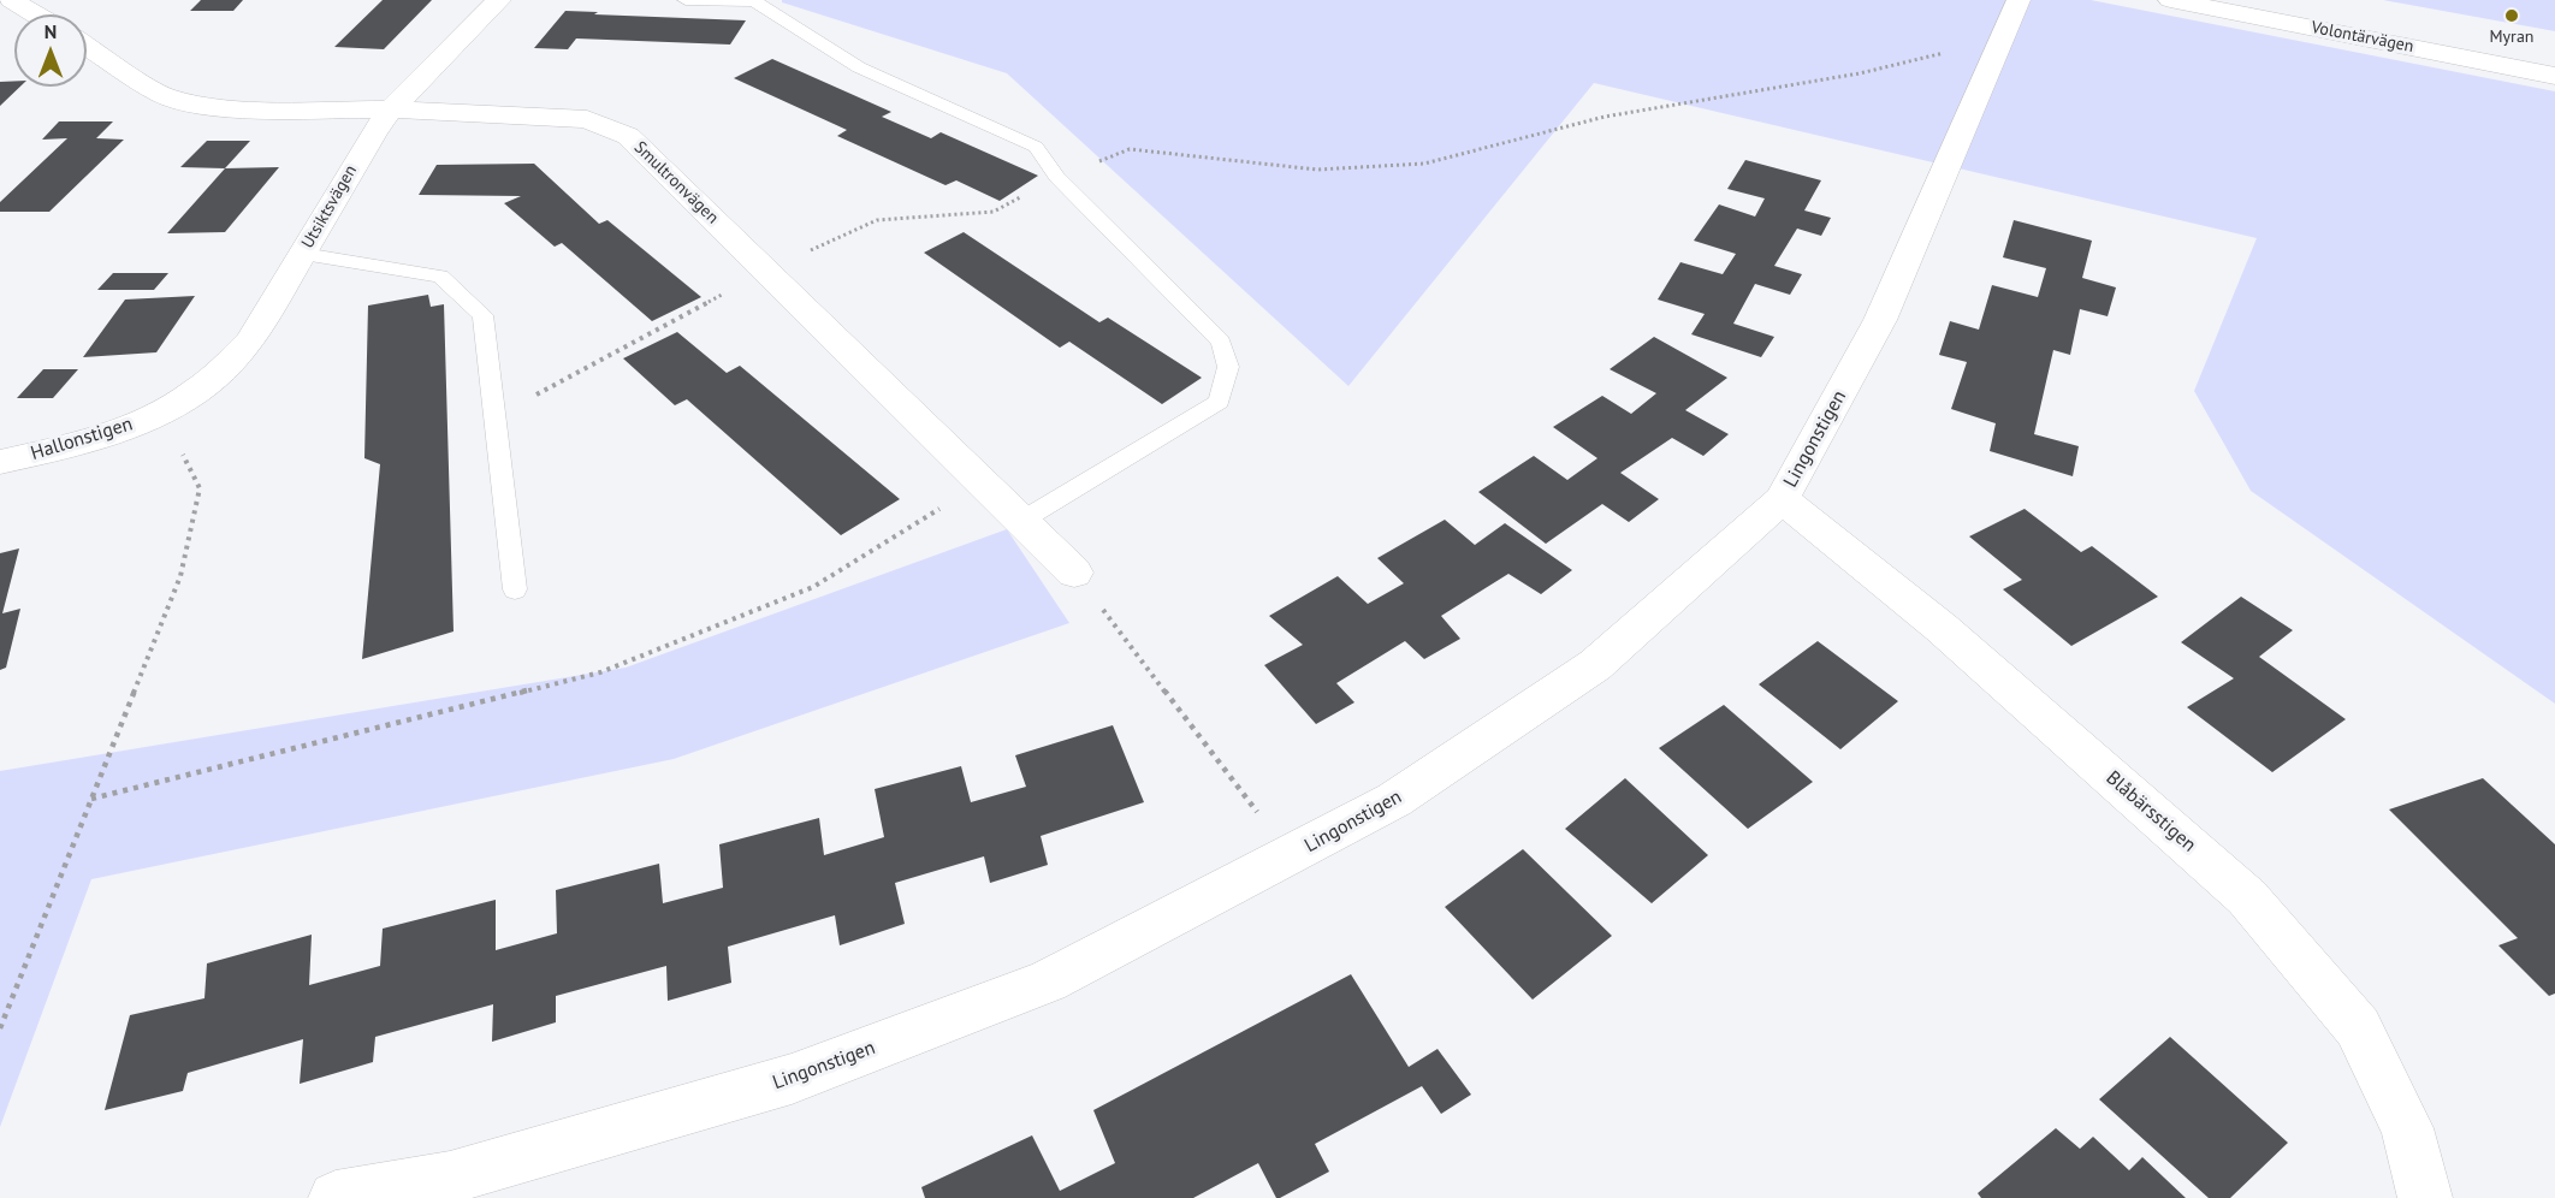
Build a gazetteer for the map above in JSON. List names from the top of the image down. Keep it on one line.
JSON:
{"streets":{"street":["Volontärvägen","Smultronvägen","Utsiktsvägen","Hallonstigen","Lingonstigen","Blåbärsstigen"]},"crossings":[["Smultronvägen","Utsiktsvägen"],["Utsiktsvägen","Hallonstigen"],["Lingonstigen","Blåbärsstigen"]],"places":["Myran"],"north":"top"}
